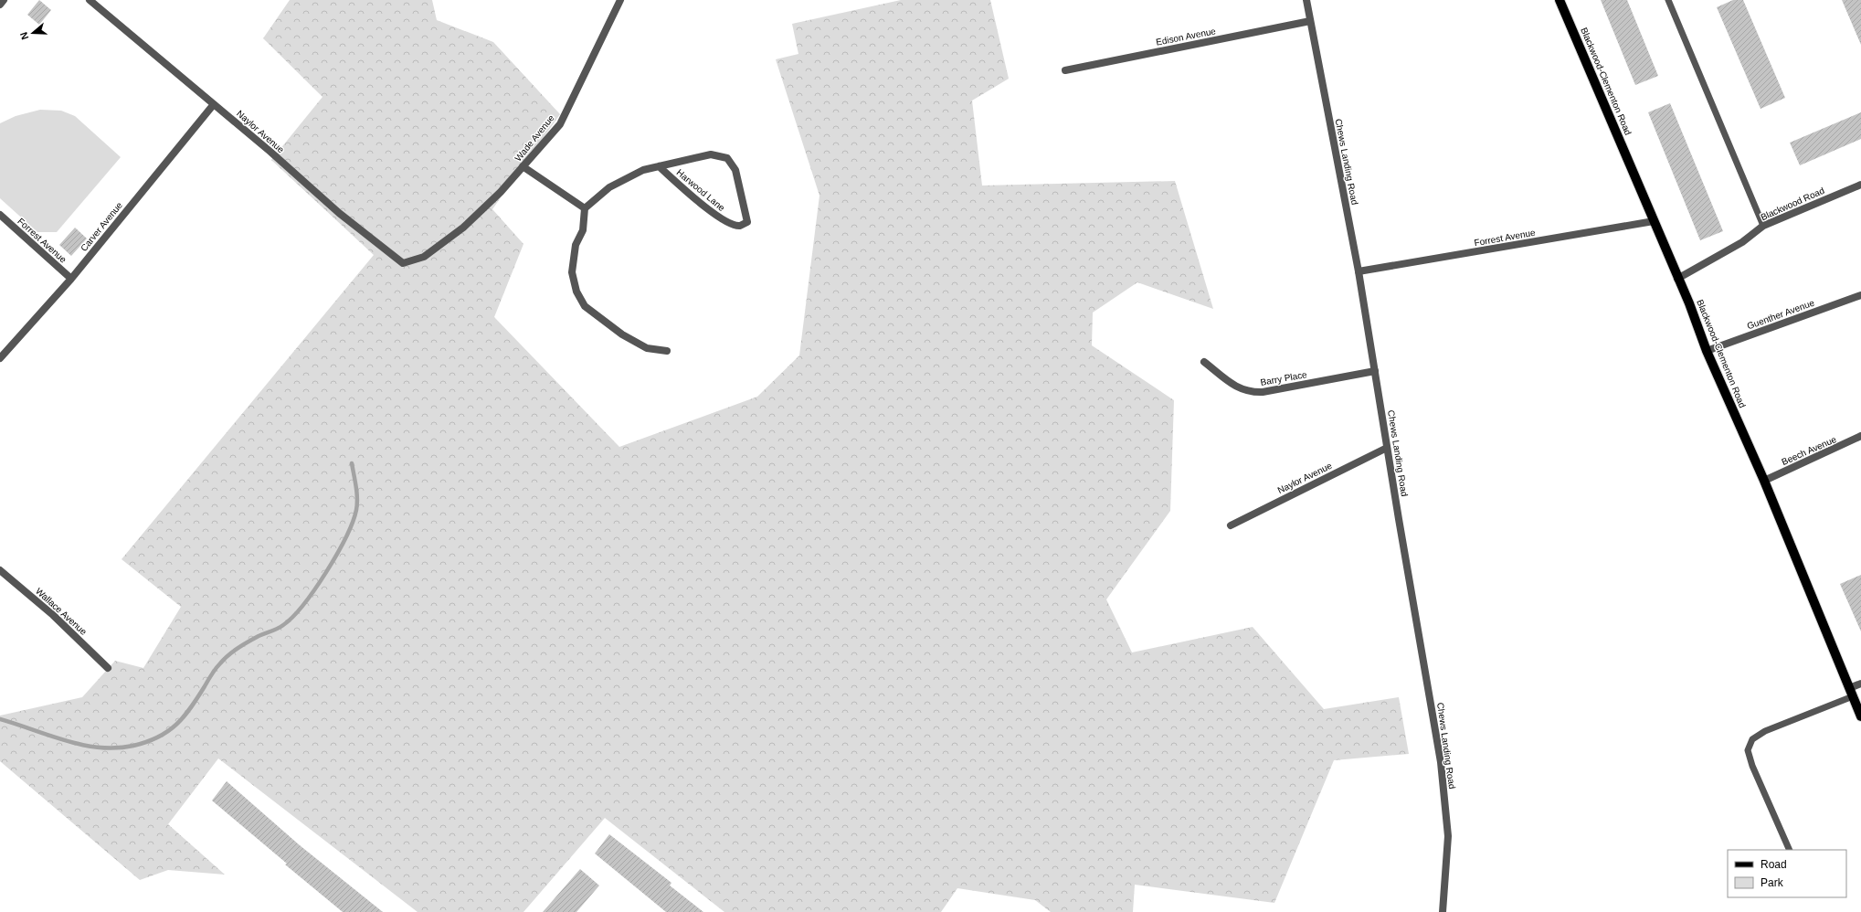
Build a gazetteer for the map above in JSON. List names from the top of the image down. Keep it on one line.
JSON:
{"streets":{"main road":["Blackwood-Clementon Road"],"street":["Edison Avenue","Naylor Avenue","Wade Avenue","Chews Landing Road","Harwood Lane","Blackwood Road","Carver Avenue","Forrest Avenue","Guenther Avenue","Barry Place","Beech Avenue","Wallace Avenue"]},"crossings":[["Edison Avenue","Chews Landing Road"],["Blackwood-Clementon Road","Blackwood Road"],["Blackwood-Clementon Road","Forrest Avenue"],["Blackwood-Clementon Road","Guenther Avenue"],["Blackwood-Clementon Road","Beech Avenue"],["Naylor Avenue","Wade Avenue"],["Naylor Avenue","Chews Landing Road"],["Naylor Avenue","Carver Avenue"],["Chews Landing Road","Forrest Avenue"],["Chews Landing Road","Barry Place"],["Carver Avenue","Forrest Avenue"]],"legend":["Road","Park"],"north":"left"}
